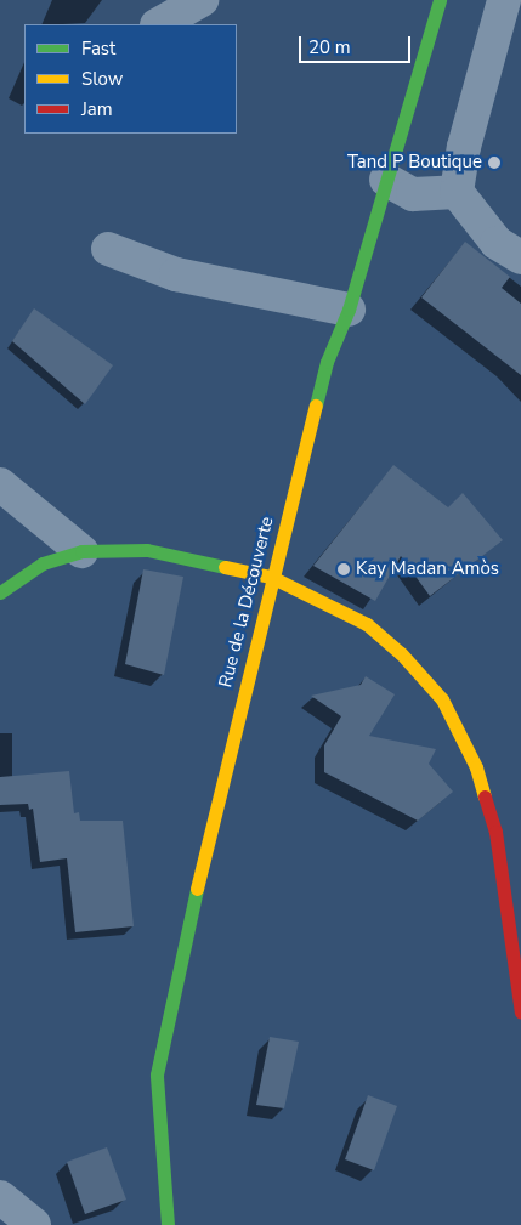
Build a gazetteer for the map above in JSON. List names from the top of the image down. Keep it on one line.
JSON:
{"streets":{"street":["Rue de la Découverte"]},"places":["Tand P Boutique","Kay Madan Amòs"],"legend":["Fast","Slow","Jam"],"scale_bar":"20 m"}
